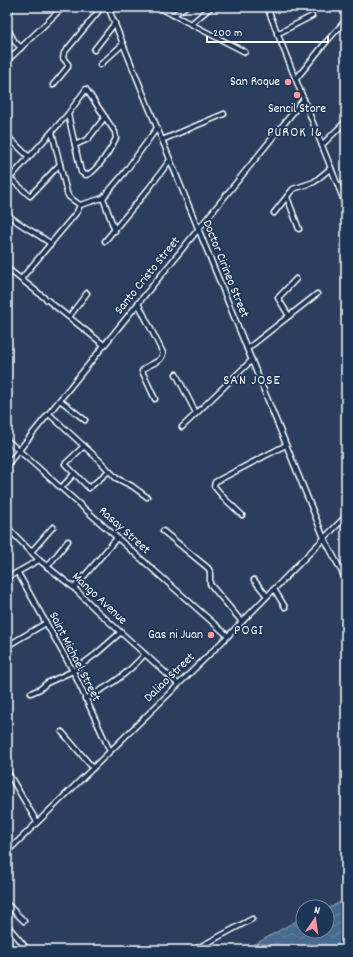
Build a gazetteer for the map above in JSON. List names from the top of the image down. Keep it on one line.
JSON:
{"streets":{"street":["Doctor Cirineo Street","Santo Cristo Street","Rasay Street","Mango Avenue","Saint Michael Street","Daliao Street"]},"crossings":[["Doctor Cirineo Street","Santo Cristo Street"],["Doctor Cirineo Street","Daliao Street"],["Santo Cristo Street","Rasay Street"],["Rasay Street","Daliao Street"],["Mango Avenue","Daliao Street"],["Saint Michael Street","Daliao Street"]],"districts":["PUROK 16","SAN JOSE","POGI"],"places":["San Roque","Sencil Store","Gas ni Juan"],"scale_bar":"200 m","north":"top"}
